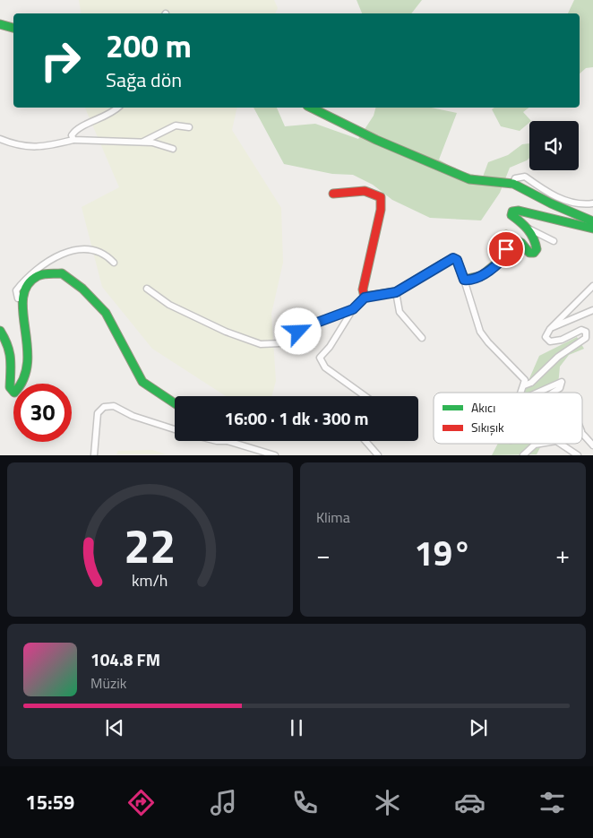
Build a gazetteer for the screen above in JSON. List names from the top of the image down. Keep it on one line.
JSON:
{"legend":["Akıcı","Sıkışık"],"page":{"turn":["200 m","Sağa dön"],"limit":"30","trip":"16:00 · 1 dk · 300 m","tile":"Klima","heat":["−","19°","+"],"song":["104.8 FM","Müzik"],"tabs":"15:59","gauge":["22","km/h"]}}
